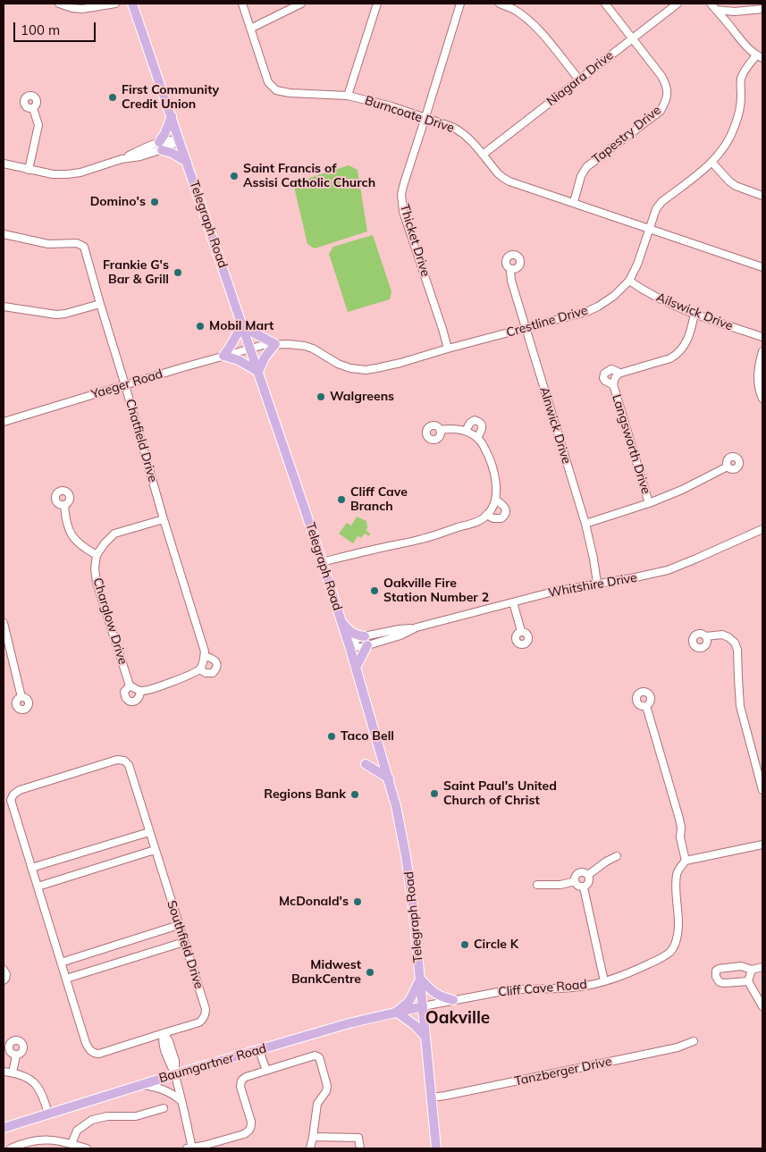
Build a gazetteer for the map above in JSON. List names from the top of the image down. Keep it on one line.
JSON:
{"streets":{"main road":["Telegraph Road","Baumgartner Road"],"street":["Niagara Drive","Burncoate Drive","Tapestry Drive","Thicket Drive","Ailswick Drive","Crestline Drive","Yaeger Road","Alnwick Drive","Chatfield Drive","Langsworth Drive","Whitshire Drive","Charglow Drive","Southfield Drive","Cliff Cave Road","Tanzberger Drive"]},"crossings":[["Niagara Drive","Burncoate Drive"],["Niagara Drive","Tapestry Drive"],["Burncoate Drive","Tapestry Drive"],["Burncoate Drive","Thicket Drive"],["Burncoate Drive","Crestline Drive"],["Telegraph Road","Crestline Drive"],["Telegraph Road","Yaeger Road"],["Telegraph Road","Whitshire Drive"],["Telegraph Road","Cliff Cave Road"],["Telegraph Road","Baumgartner Road"],["Telegraph Road","Tanzberger Drive"],["Thicket Drive","Crestline Drive"],["Ailswick Drive","Crestline Drive"],["Ailswick Drive","Langsworth Drive"],["Crestline Drive","Yaeger Road"],["Crestline Drive","Alnwick Drive"],["Yaeger Road","Chatfield Drive"],["Alnwick Drive","Whitshire Drive"],["Chatfield Drive","Charglow Drive"],["Cliff Cave Road","Baumgartner Road"]],"districts":["Oakville"],"places":["First Community Credit Union","Saint Francis of Assisi Catholic Church","Domino's","Frankie G's Bar & Grill","Mobil Mart","Walgreens","Cliff Cave Branch","Oakville Fire Station Number 2","Taco Bell","Saint Paul's United Church of Christ","Regions Bank","McDonald's","Circle K","Midwest BankCentre"],"scale_bar":"100 m"}
